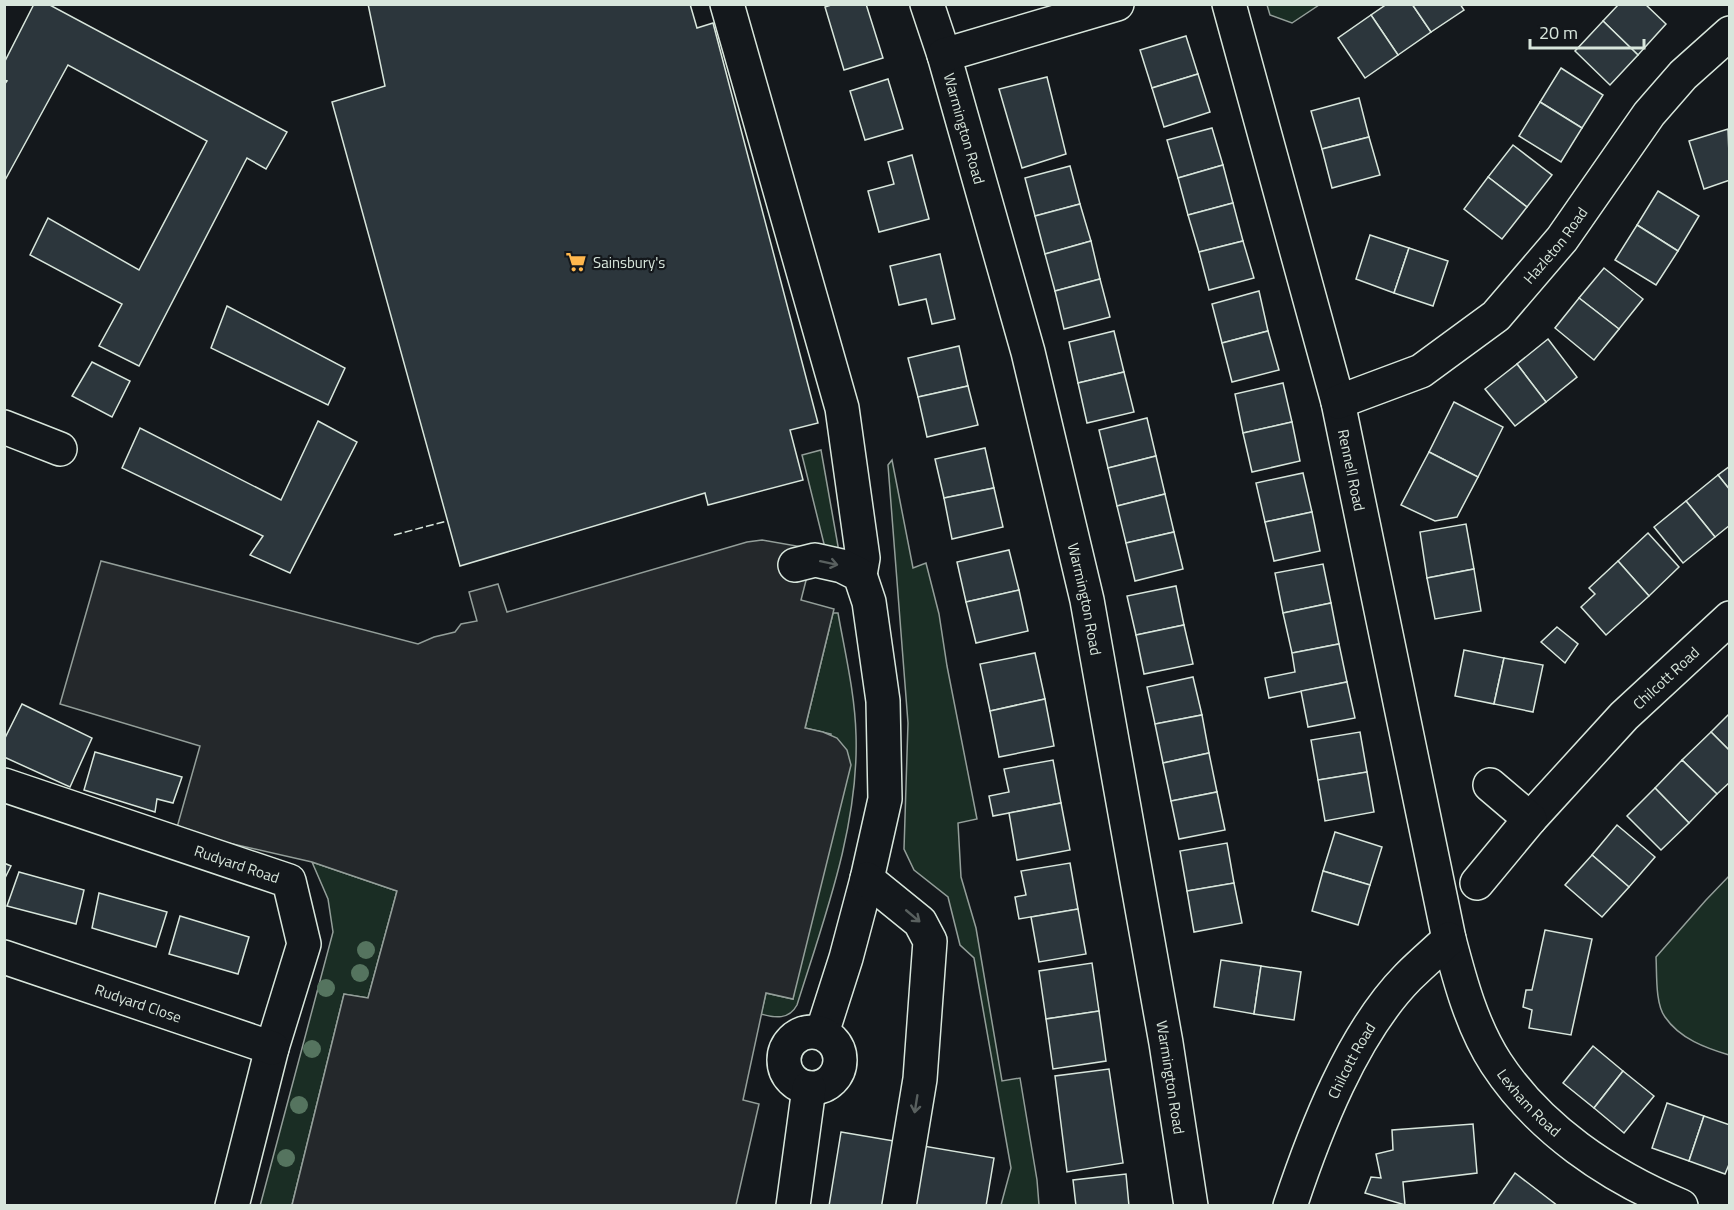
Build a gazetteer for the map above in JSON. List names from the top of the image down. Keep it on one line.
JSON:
{"streets":{"street":["Warmington Road","Hazleton Road","Rennell Road","Chilcott Road","Rudyard Road","Rudyard Close","Lexham Road"]},"crossings":[["Hazleton Road","Rennell Road"],["Rennell Road","Chilcott Road"],["Rennell Road","Lexham Road"],["Chilcott Road","Lexham Road"],["Rudyard Road","Rudyard Close"]],"places":{"supermarket":["Sainsbury's"]},"scale_bar":"20 m"}
